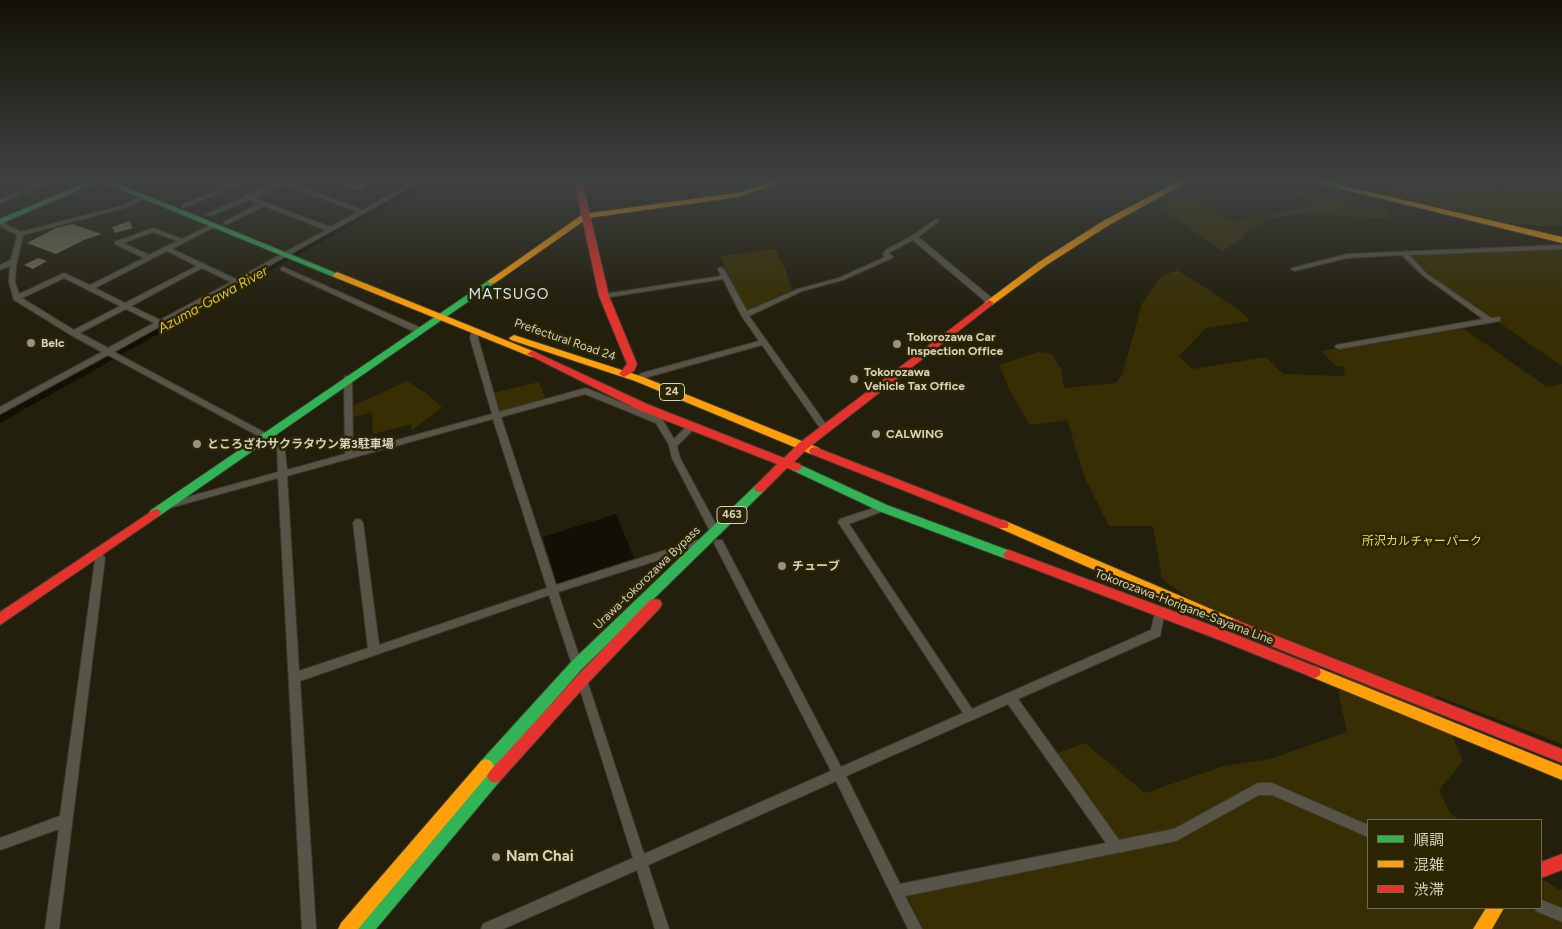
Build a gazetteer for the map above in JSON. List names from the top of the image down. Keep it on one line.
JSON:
{"streets":{"main road":["Prefectural Road 24","24","463","Urawa-tokorozawa Bypass","Tokorozawa-Horigane-Sayama Line"]},"crossings":[["Prefectural Road 24","Urawa-tokorozawa Bypass"],["Prefectural Road 24","Tokorozawa-Horigane-Sayama Line"],["Urawa-tokorozawa Bypass","Tokorozawa-Horigane-Sayama Line"]],"districts":["MATSUGO"],"water":["Azuma-Gawa River"],"parks":["所沢カルチャーパーク"],"places":["Belc","Tokorozawa Car Inspection Office","Tokorozawa Vehicle Tax Office","CALWING","ところざわサクラタウン第3駐車場","チューブ","Nam Chai"],"legend":["順調","混雑","渋滞"]}
